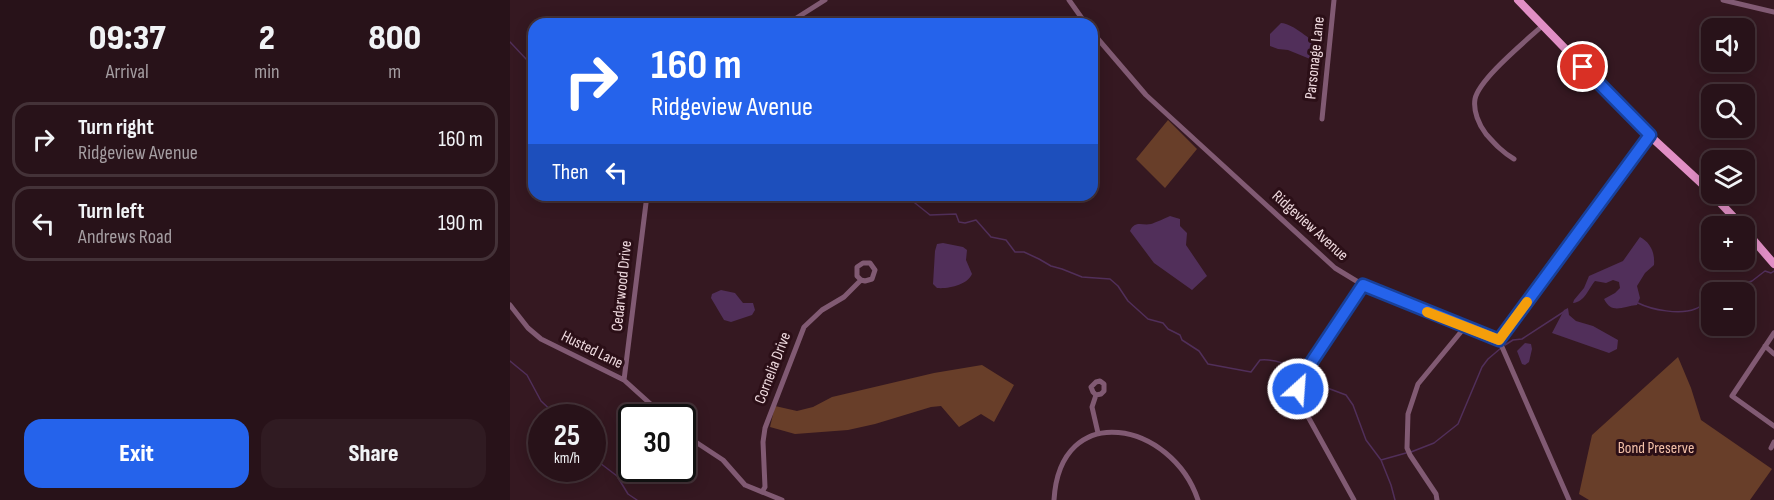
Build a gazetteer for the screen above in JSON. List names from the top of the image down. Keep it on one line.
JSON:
{"streets":{"street":["Parsonage Lane","Ridgeview Avenue","Cedarwood Drive","Husted Lane","Cornelia Drive"]},"crossings":[["Cedarwood Drive","Husted Lane"]],"parks":["Bond Preserve"],"page":{"eta":["09:37","Arrival","2","min","800","m"],"map_buttons":["+","−"],"turn":["160 m","Ridgeview Avenue"],"list":[{"name":"Turn right","note":"Ridgeview Avenue","value":"160 m"},{"name":"Turn left","note":"Andrews Road","value":"190 m"}],"then":"Then","speed":"25 km/h","limit":"30","buttons":["Exit","Share"]}}
